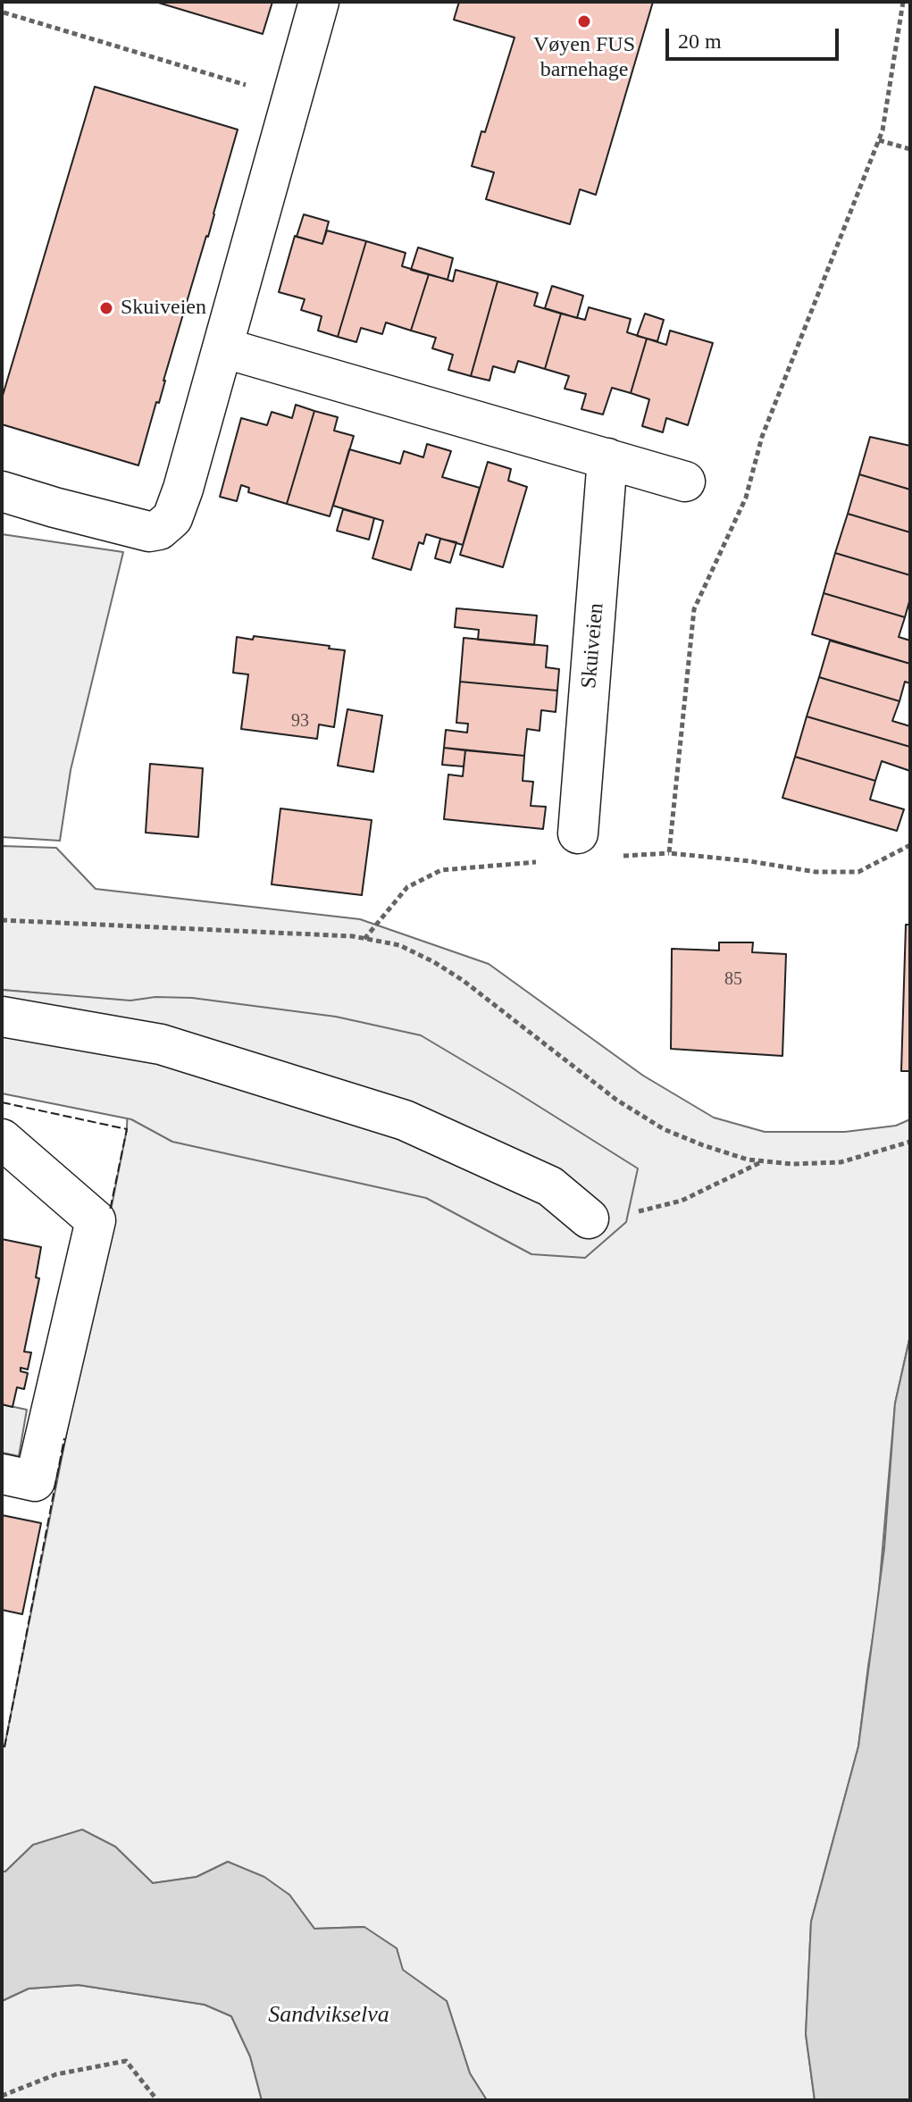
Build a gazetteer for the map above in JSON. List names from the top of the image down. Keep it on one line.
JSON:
{"streets":{"lane":["Skuiveien"]},"water":["Sandvikselva"],"places":["Vøyen FUS barnehage","Skuiveien"],"house_numbers":["93","85"],"scale_bar":"20 m"}
